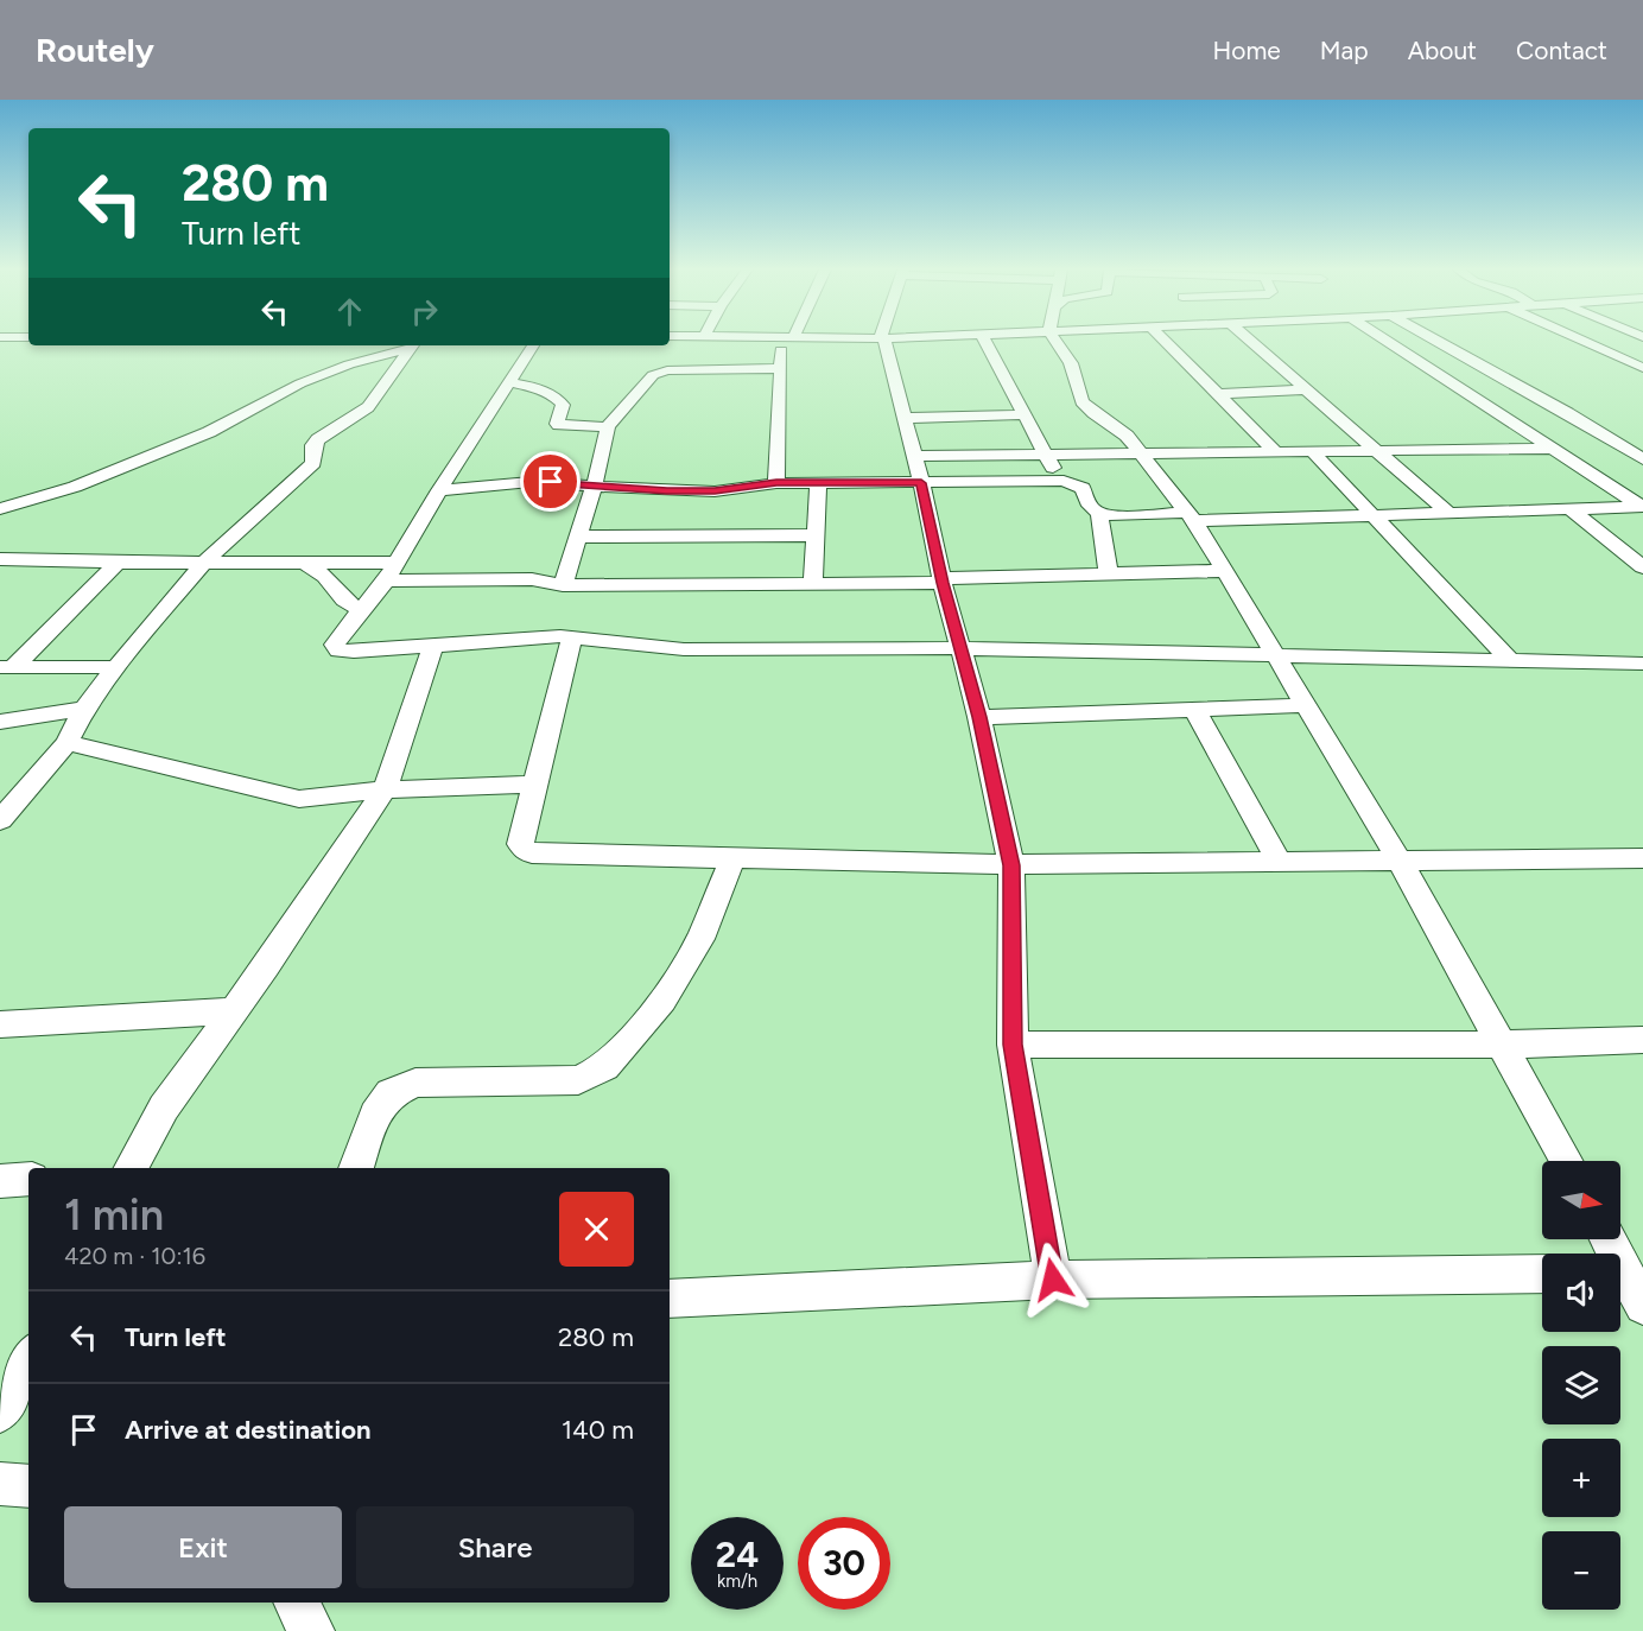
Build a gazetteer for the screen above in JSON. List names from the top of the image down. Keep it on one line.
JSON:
{"north":"right","page":{"header":"Routely","nav":["Home","Map","About","Contact"],"turn":["280 m","Turn left"],"map_buttons":["+","−"],"heading":["1 min","420 m · 10:16"],"list":[{"name":"Turn left","value":"280 m"},{"name":"Arrive at destination","value":"140 m"}],"buttons":["Exit","Share"],"speed":"24 km/h","limit":"30"}}
